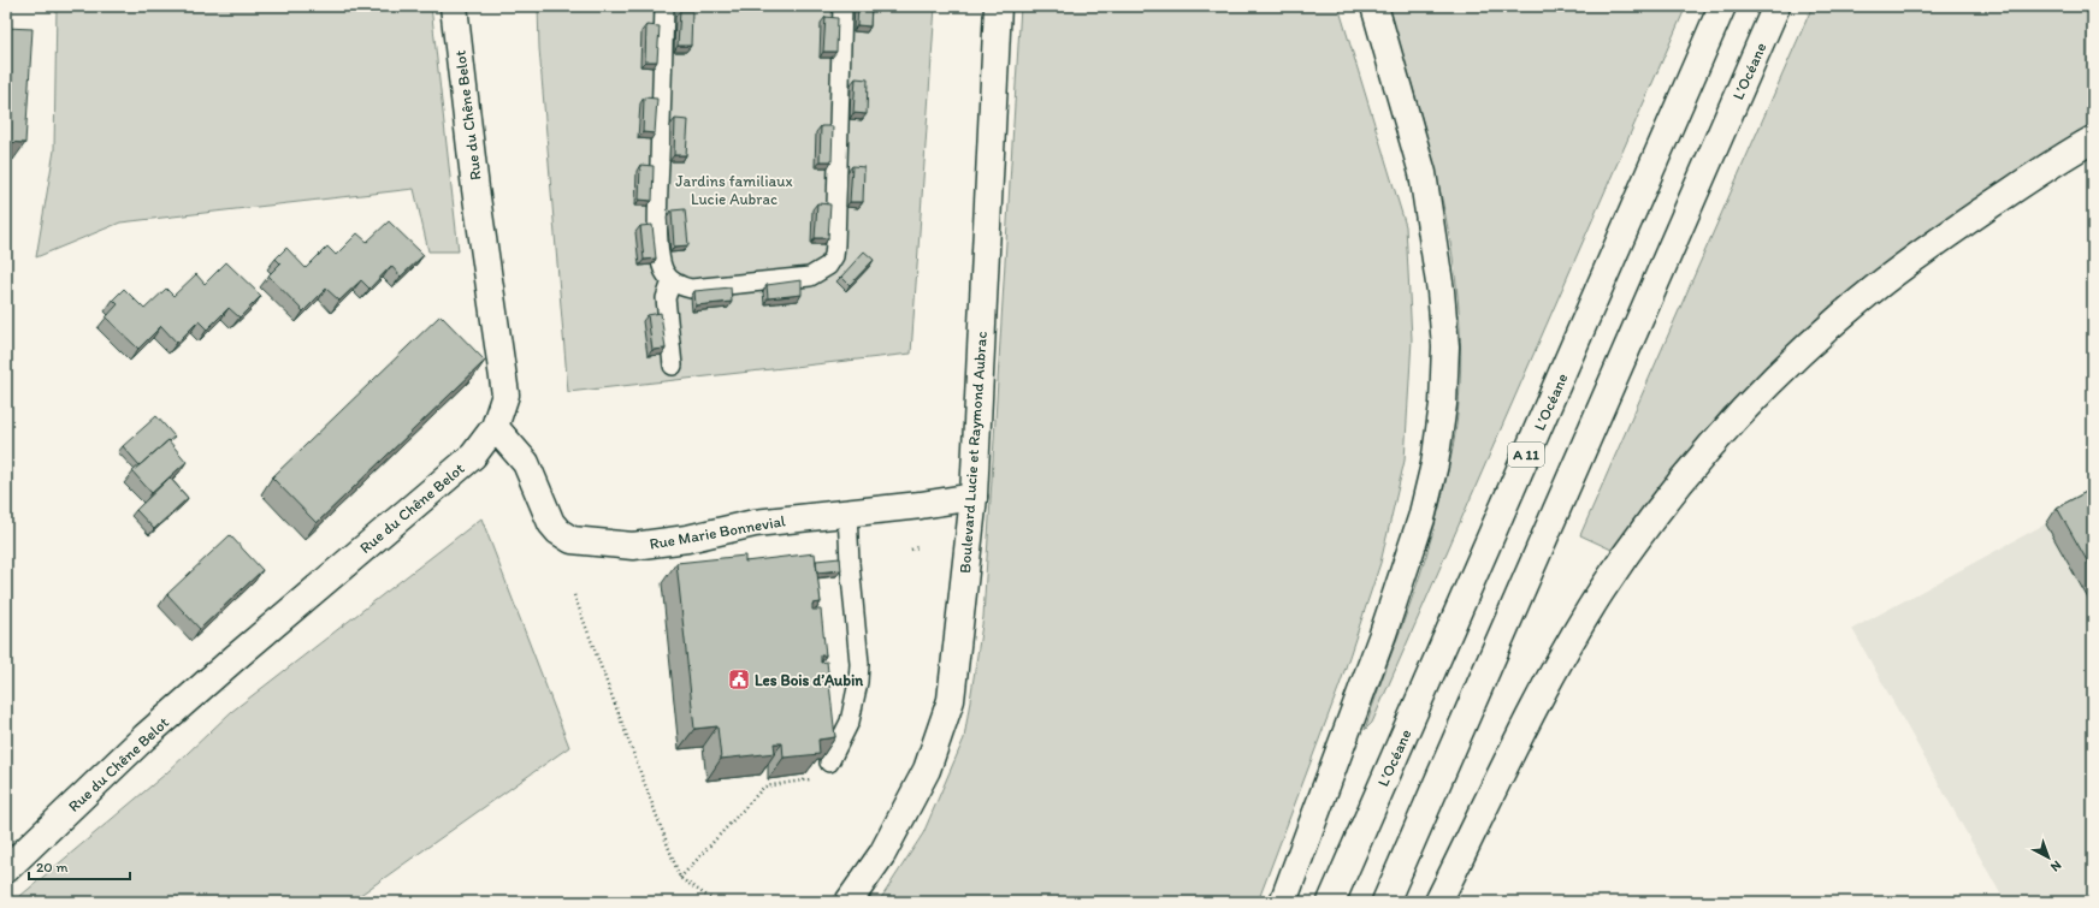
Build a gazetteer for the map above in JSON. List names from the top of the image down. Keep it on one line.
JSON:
{"streets":{"main road":["L’Océane","Rue du Chêne Belot","Boulevard Lucie et Raymond Aubrac","A 11","Rue Marie Bonnevial"]},"crossings":[["Rue du Chêne Belot","Rue Marie Bonnevial"],["Boulevard Lucie et Raymond Aubrac","Rue Marie Bonnevial"]],"parks":["Jardins familiaux Lucie Aubrac"],"places":{"public building":["Les Bois d’Aubin"]},"scale_bar":"20 m","north":"bottom right"}
